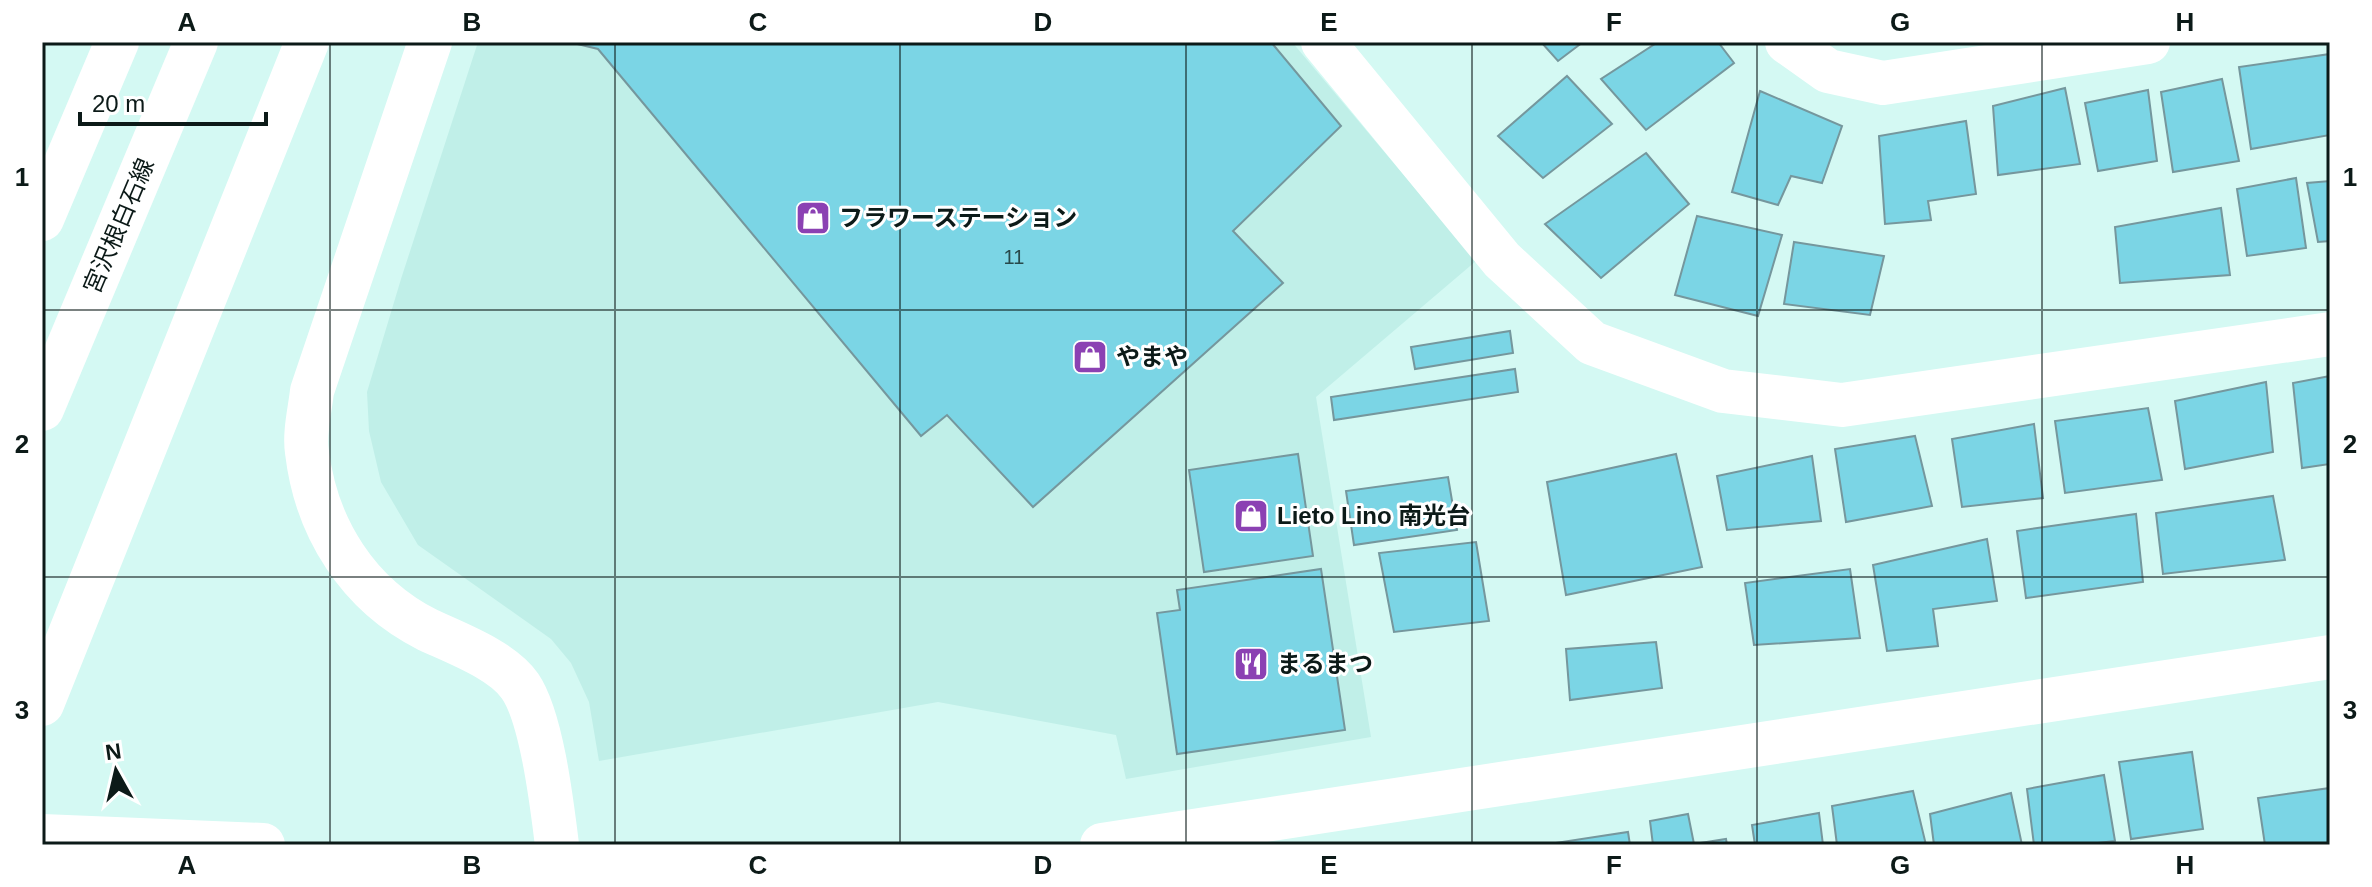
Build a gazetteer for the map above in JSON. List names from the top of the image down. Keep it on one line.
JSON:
{"streets":{"street":["宮沢根白石線"]},"places":{"shop":["フラワーステーション","やまや","Lieto Lino 南光台"],"restaurant":["まるまつ"]},"house_numbers":["11"],"scale_bar":"20 m","north":"top","grid":{"columns":["A","B","C","D","E","F","G","H"],"rows":["1","2","3"]}}
